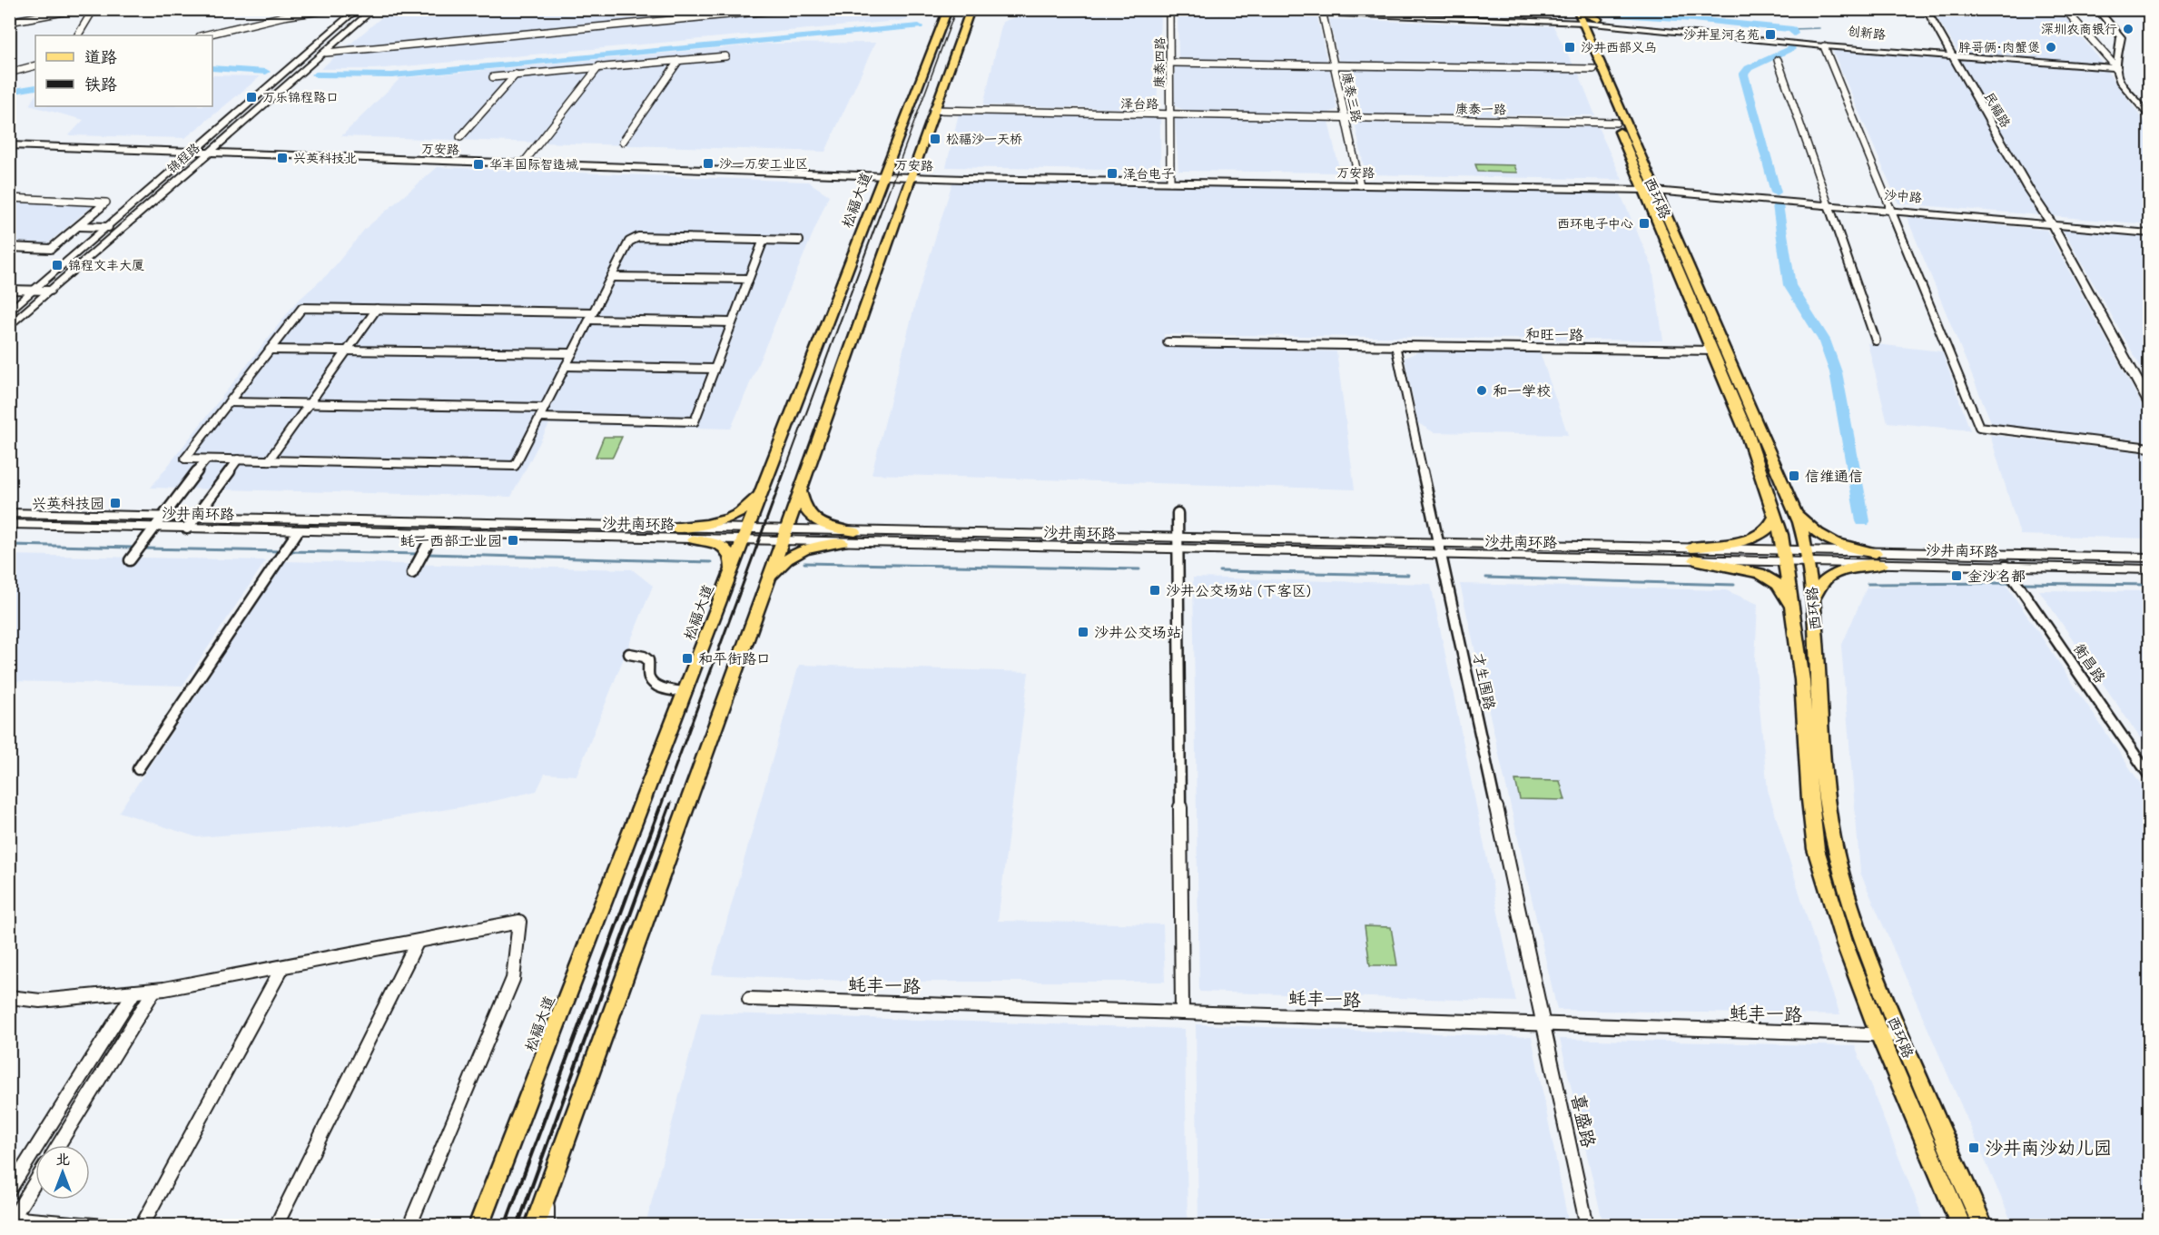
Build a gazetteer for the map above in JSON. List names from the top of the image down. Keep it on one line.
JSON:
{"streets":{"main road":["创新路","民福路","万安路","锦程路","沙中路","西环路","松福大道","沙井南环路"],"street":["康泰四路","康泰三路","泽台路","康泰一路","和旺一路","衡昌路","才生围路","蚝丰一路","喜盛路"]},"crossings":[["创新路","康泰四路"],["创新路","康泰三路"],["创新路","民福路"],["创新路","西环路"],["康泰四路","泽台路"],["康泰四路","万安路"],["康泰三路","泽台路"],["康泰三路","康泰一路"],["康泰三路","万安路"],["泽台路","康泰一路"],["康泰一路","西环路"],["民福路","沙中路"],["万安路","锦程路"],["万安路","沙中路"],["万安路","西环路"],["万安路","松福大道"],["沙中路","西环路"],["西环路","和旺一路"],["西环路","沙井南环路"],["西环路","蚝丰一路"],["松福大道","沙井南环路"],["和旺一路","才生围路"],["沙井南环路","衡昌路"],["沙井南环路","才生围路"],["才生围路","蚝丰一路"],["才生围路","喜盛路"],["蚝丰一路","喜盛路"]],"places":{"other":["深圳农商银行","胖哥俩·肉蟹煲","和一学校"],"transit":["沙井星河名苑","沙井西部义乌","万乐锦程路口","松福沙一天桥","兴英科技北","沙一万安工业区","华丰国际智造城","泽台电子","西环电子中心","锦程文丰大厦","信维通信","兴英科技园","蚝一西部工业园","金沙名都","沙井公交场站 (下客区)","沙井公交场站","和平街路口","沙井南沙幼儿园"]},"legend":["道路","铁路"],"north":"top"}
